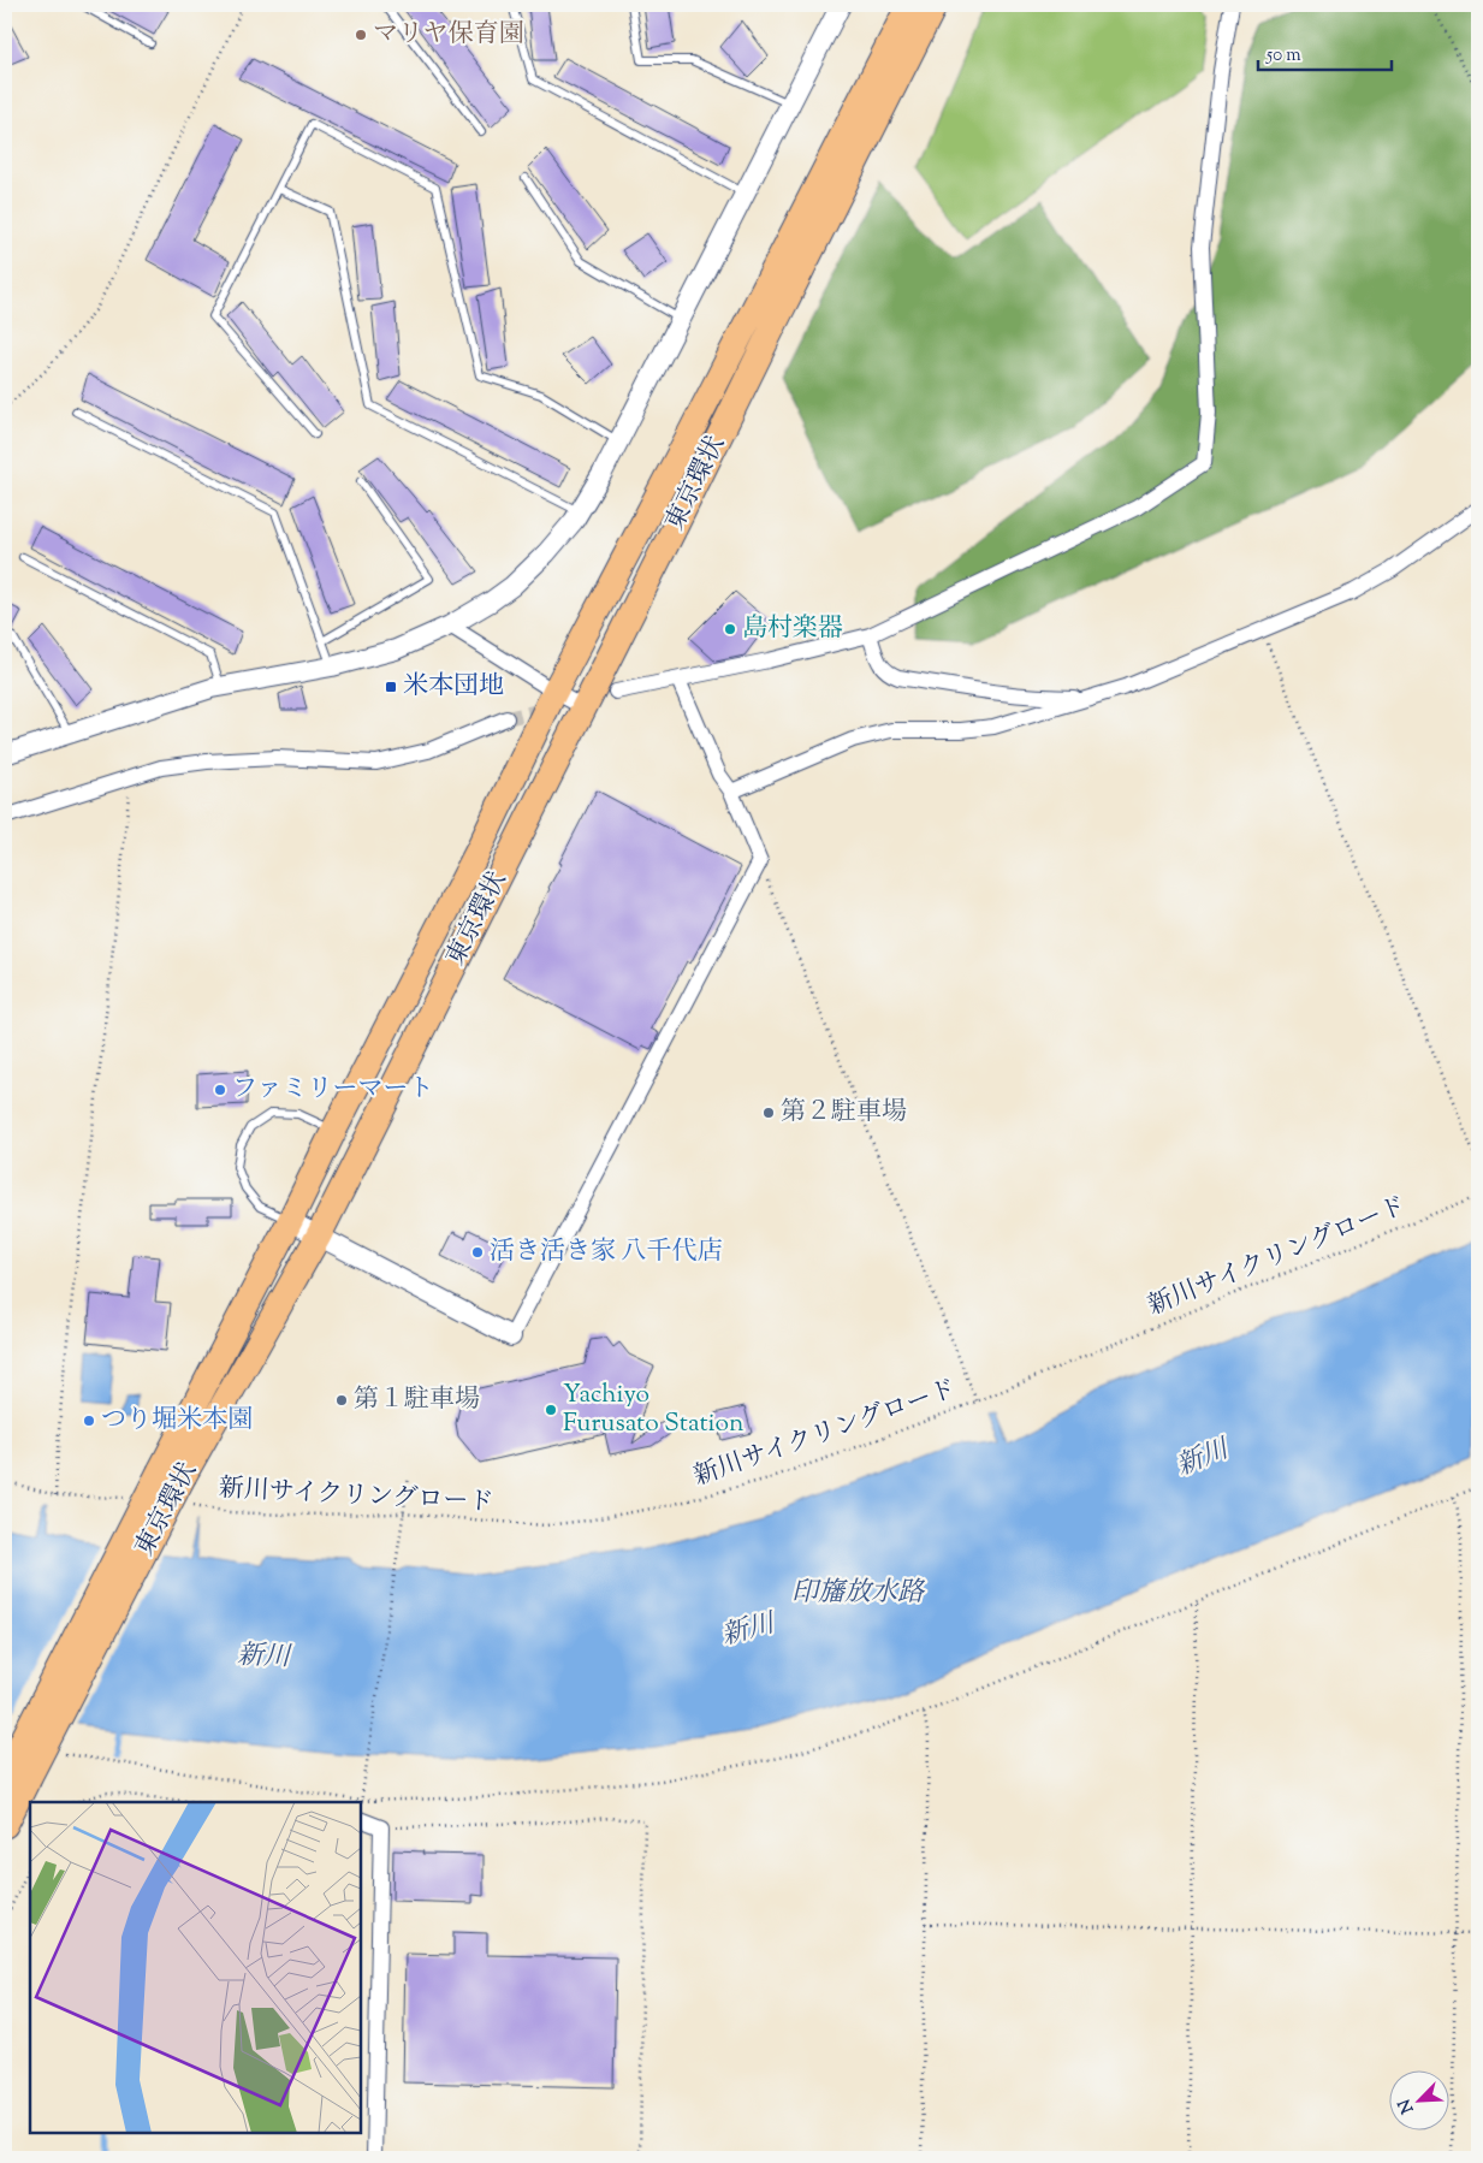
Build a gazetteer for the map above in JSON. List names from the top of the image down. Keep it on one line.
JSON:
{"streets":{"highway":["東京環状"],"path":["新川サイクリングロード"]},"water":["新川","印旛放水路"],"places":{"other":["マリヤ保育園","島村楽器","ファミリーマート","第２駐車場","活き活き家 八千代店","第１駐車場","Yachiyo Furusato Station","つり堀米本園"],"transit":["米本団地"]},"scale_bar":"50 m","north":"bottom left"}
